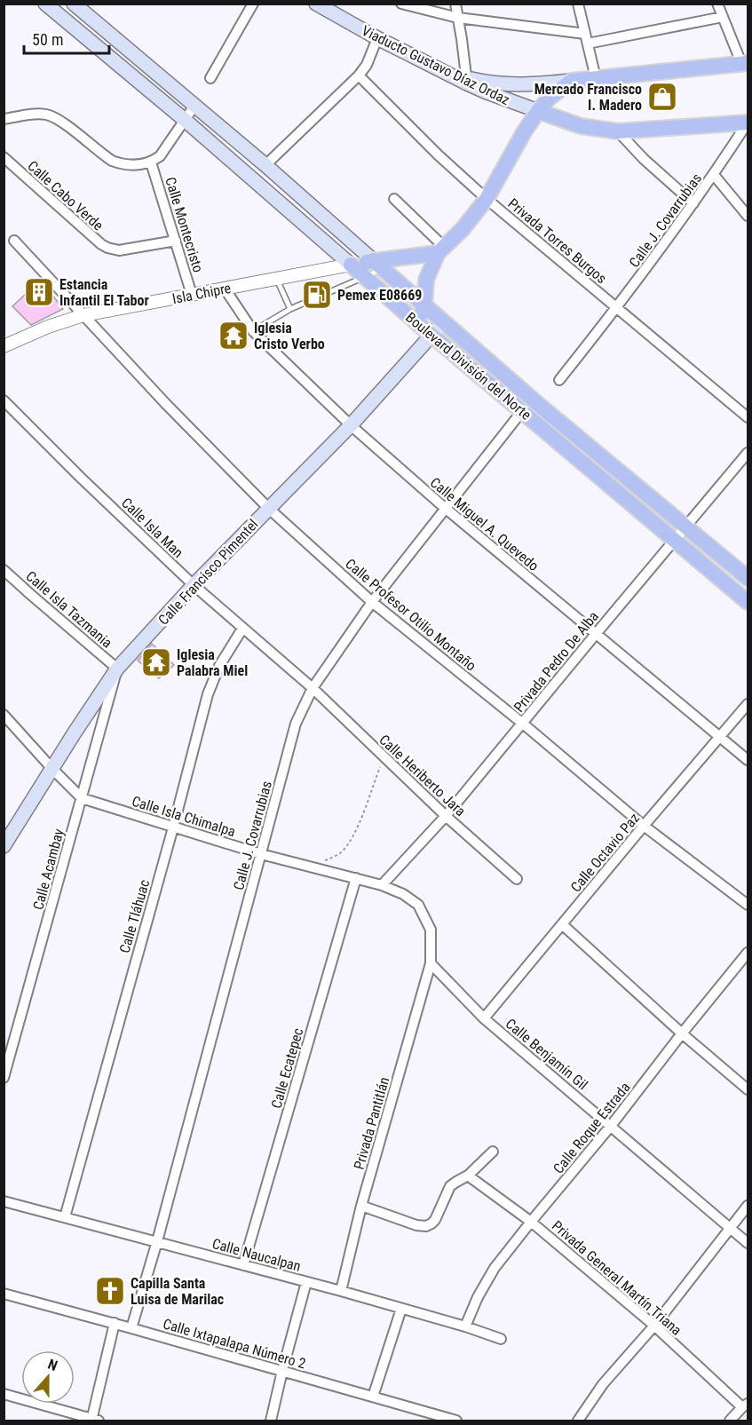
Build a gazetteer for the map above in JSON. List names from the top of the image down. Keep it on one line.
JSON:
{"streets":{"main road":["Viaducto Gustavo Díaz Ordaz","Isla Chipre","Boulevard División del Norte","Calle Francisco Pimentel"],"street":["Calle Cabo Verde","Calle J. Covarrubias","Calle Montecristo","Privada Torres Burgos","Calle Miguel A. Quevedo","Calle Isla Man","Calle Isla Tazmania","Calle Profesor Otilio Montaño","Privada Pedro De Alba","Calle Heriberto Jara","Calle Isla Chimalpa","Calle Octavio Paz","Calle Acambay","Calle Tláhuac","Calle Benjamín Gil","Calle Ecatepec","Privada Pantitlán","Calle Roque Estrada","Calle Naucalpan","Privada General Martín Triana","Calle Ixtapalapa Número 2"]},"crossings":[["Viaducto Gustavo Díaz Ordaz","Calle J. Covarrubias"],["Calle Cabo Verde","Calle Montecristo"],["Calle J. Covarrubias","Privada Torres Burgos"],["Calle J. Covarrubias","Boulevard División del Norte"],["Calle J. Covarrubias","Calle Miguel A. Quevedo"],["Calle J. Covarrubias","Calle Isla Man"],["Calle J. Covarrubias","Calle Profesor Otilio Montaño"],["Calle J. Covarrubias","Calle Heriberto Jara"],["Calle J. Covarrubias","Calle Isla Chimalpa"],["Calle J. Covarrubias","Calle Naucalpan"],["Calle J. Covarrubias","Calle Ixtapalapa Número 2"],["Calle Montecristo","Isla Chipre"],["Isla Chipre","Boulevard División del Norte"],["Isla Chipre","Calle Miguel A. Quevedo"],["Isla Chipre","Calle Profesor Otilio Montaño"],["Boulevard División del Norte","Calle Francisco Pimentel"],["Boulevard División del Norte","Privada Pedro De Alba"],["Calle Miguel A. Quevedo","Calle Francisco Pimentel"],["Calle Miguel A. Quevedo","Privada Pedro De Alba"],["Calle Miguel A. Quevedo","Calle Octavio Paz"],["Calle Isla Man","Calle Francisco Pimentel"],["Calle Isla Man","Calle Heriberto Jara"],["Calle Isla Man","Calle Tláhuac"],["Calle Francisco Pimentel","Calle Isla Tazmania"],["Calle Francisco Pimentel","Calle Profesor Otilio Montaño"],["Calle Francisco Pimentel","Calle Isla Chimalpa"],["Calle Francisco Pimentel","Calle Acambay"],["Calle Isla Tazmania","Calle Acambay"],["Calle Profesor Otilio Montaño","Privada Pedro De Alba"],["Calle Profesor Otilio Montaño","Calle Octavio Paz"],["Privada Pedro De Alba","Calle Heriberto Jara"],["Privada Pedro De Alba","Calle Isla Chimalpa"],["Calle Isla Chimalpa","Calle Acambay"],["Calle Isla Chimalpa","Calle Tláhuac"],["Calle Isla Chimalpa","Calle Benjamín Gil"],["Calle Isla Chimalpa","Calle Ecatepec"],["Calle Isla Chimalpa","Privada Pantitlán"],["Calle Octavio Paz","Calle Benjamín Gil"],["Calle Tláhuac","Calle Naucalpan"],["Calle Benjamín Gil","Privada Pantitlán"],["Calle Benjamín Gil","Calle Roque Estrada"],["Calle Ecatepec","Calle Naucalpan"],["Privada Pantitlán","Calle Naucalpan"],["Calle Roque Estrada","Calle Naucalpan"],["Calle Roque Estrada","Privada General Martín Triana"]],"places":{"shop":["Mercado Francisco I. Madero"],"building":["Estancia Infantil El Tabor"],"fuel station":["Pemex E08669"],"temple":["Iglesia Cristo Verbo","Iglesia Palabra Miel"],"church":["Capilla Santa Luisa de Marilac"]},"scale_bar":"50 m","north":"top"}
